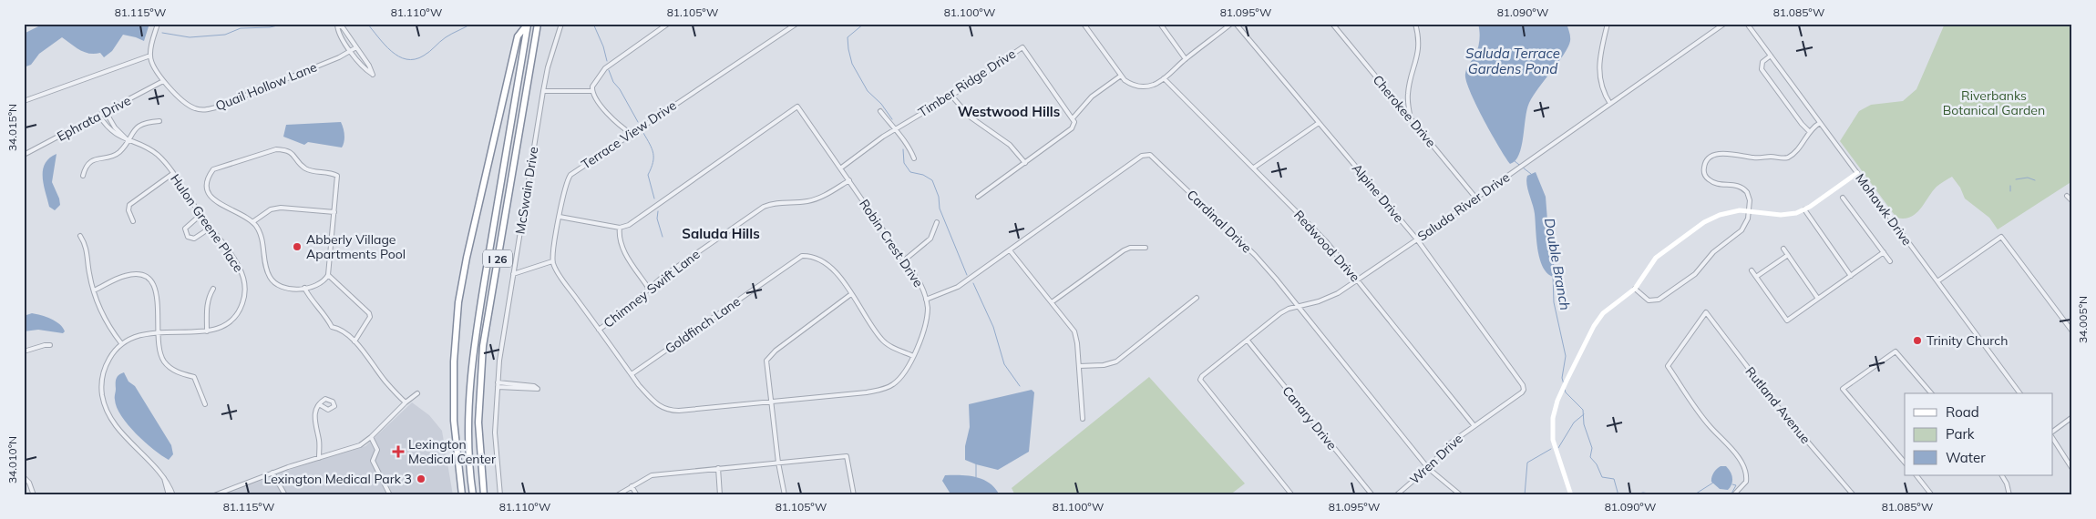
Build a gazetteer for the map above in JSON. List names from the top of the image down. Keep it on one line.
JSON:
{"streets":{"highway":["I 26"],"street":["Timber Ridge Drive","Quail Hollow Lane","Cherokee Drive","Ephrata Drive","Terrace View Drive","McSwain Drive","Alpine Drive","Saluda River Drive","Mohawk Drive","Cardinal Drive","Hulon Greene Place","Robin Crest Drive","Redwood Drive","Chimney Swift Lane","Goldfinch Lane","Rutland Avenue","Canary Drive","Wren Drive"]},"crossings":[["Timber Ridge Drive","Robin Crest Drive"],["Quail Hollow Lane","Ephrata Drive"],["Cherokee Drive","Saluda River Drive"],["Ephrata Drive","Hulon Greene Place"],["Terrace View Drive","Robin Crest Drive"],["Alpine Drive","Saluda River Drive"],["Alpine Drive","Wren Drive"],["Saluda River Drive","Cardinal Drive"],["Saluda River Drive","Redwood Drive"],["Saluda River Drive","Canary Drive"],["Cardinal Drive","Robin Crest Drive"],["Cardinal Drive","Wren Drive"],["Robin Crest Drive","Chimney Swift Lane"],["Robin Crest Drive","Goldfinch Lane"],["Redwood Drive","Wren Drive"]],"districts":["Westwood Hills","Saluda Hills"],"water":["Saluda Terrace Gardens Pond","Double Branch"],"parks":["Riverbanks Botanical Garden"],"places":{"other":["Abberly Village Apartments Pool","Trinity Church","Lexington Medical Park 3"],"health":["Lexington Medical Center"]},"legend":["Road","Park","Water"],"coordinates":["81.115°W","81.110°W","81.105°W","81.100°W","81.095°W","81.090°W","81.085°W","34.015°N","34.005°N","34.010°N"]}
